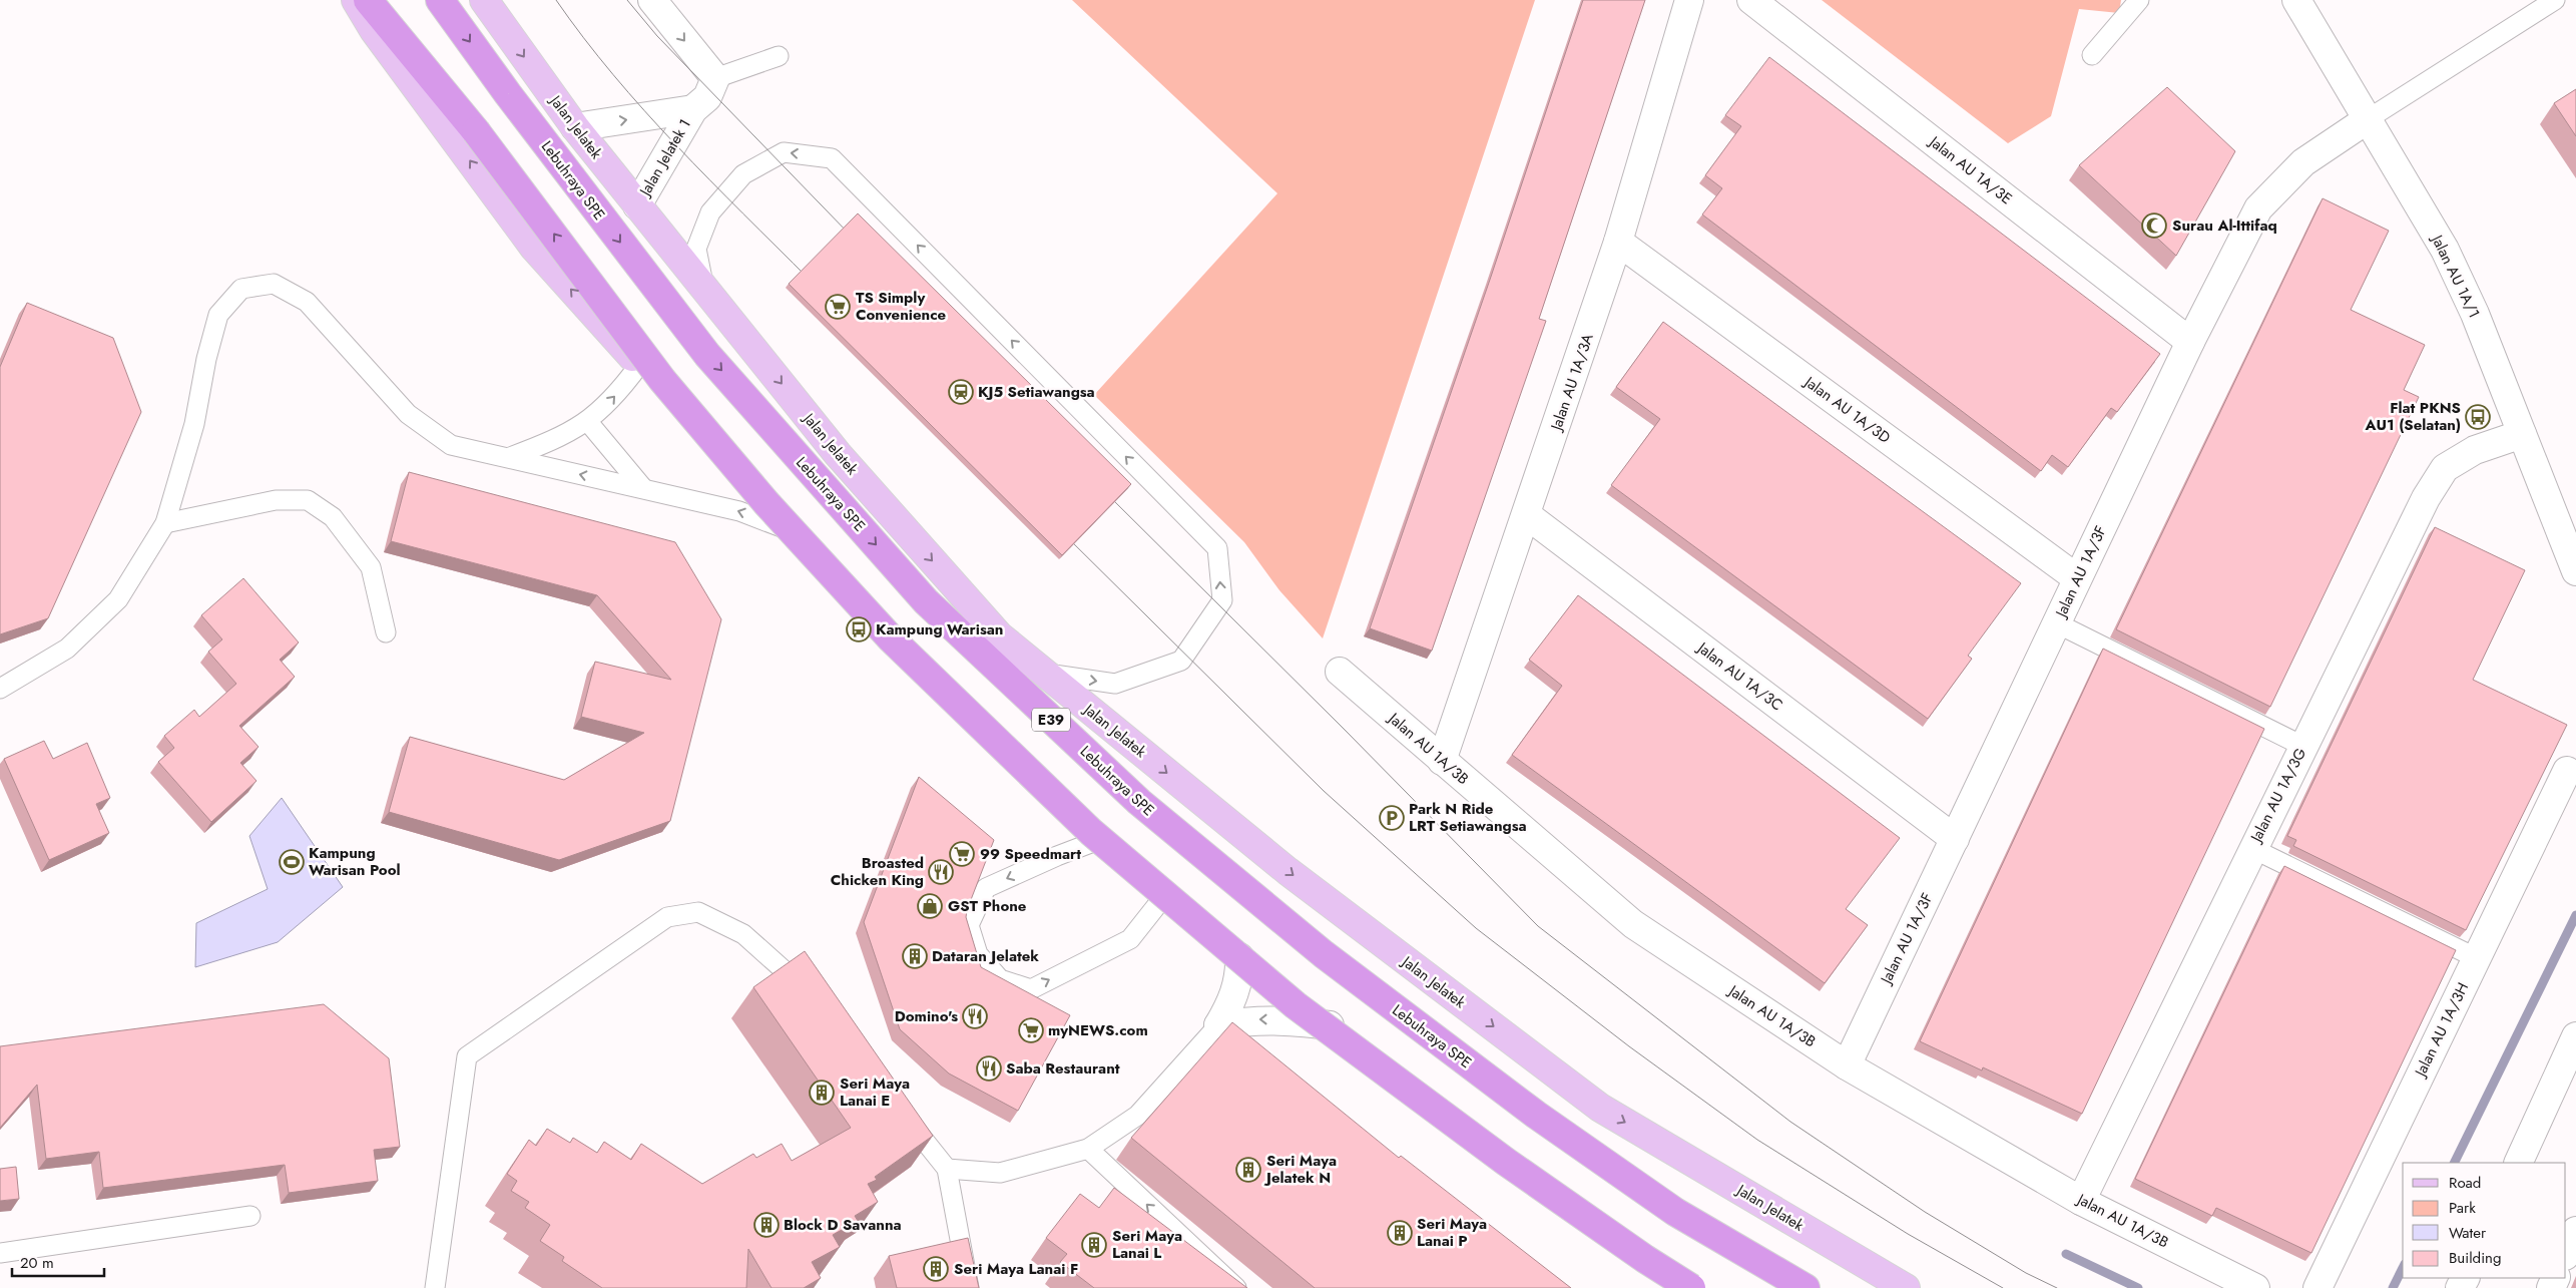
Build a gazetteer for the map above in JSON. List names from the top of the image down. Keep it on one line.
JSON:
{"streets":{"highway":["Lebuhraya SPE","E39"],"main road":["Jalan Jelatek"],"street":["Jalan Jelatek 1","Jalan AU 1A/3E","Jalan AU 1A/1","Jalan AU 1A/3A","Jalan AU 1A/3D","Jalan AU 1A/3F","Jalan AU 1A/3C","Jalan AU 1A/3B","Jalan AU 1A/3G","Jalan AU 1A/3H"]},"crossings":[["Jalan Jelatek","Jalan Jelatek 1"],["Jalan AU 1A/3E","Jalan AU 1A/3F"],["Jalan AU 1A/1","Jalan AU 1A/3F"],["Jalan AU 1A/1","Jalan AU 1A/3G"],["Jalan AU 1A/3A","Jalan AU 1A/3D"],["Jalan AU 1A/3A","Jalan AU 1A/3C"],["Jalan AU 1A/3A","Jalan AU 1A/3B"],["Jalan AU 1A/3D","Jalan AU 1A/3F"],["Jalan AU 1A/3F","Jalan AU 1A/3C"],["Jalan AU 1A/3F","Jalan AU 1A/3B"],["Jalan AU 1A/3B","Jalan AU 1A/3G"]],"one_way":["Jalan Jelatek 1"],"places":{"mosque":["Surau Al-Ittifaq"],"supermarket":["TS Simply Convenience","99 Speedmart","myNEWS.com"],"station":["KJ5 Setiawangsa"],"bus stop":["Flat PKNS AU1 (Selatan)","Kampung Warisan"],"parking":["Park N Ride LRT Setiawangsa"],"sports":["Kampung Warisan Pool"],"restaurant":["Broasted Chicken King","Domino's","Saba Restaurant"],"shop":["GST Phone"],"building":["Dataran Jelatek","Seri Maya Lanai E","Seri Maya Jelatek N","Block D Savanna","Seri Maya Lanai P","Seri Maya Lanai L","Seri Maya Lanai F"]},"legend":["Road","Park","Water","Building"],"scale_bar":"20 m"}
